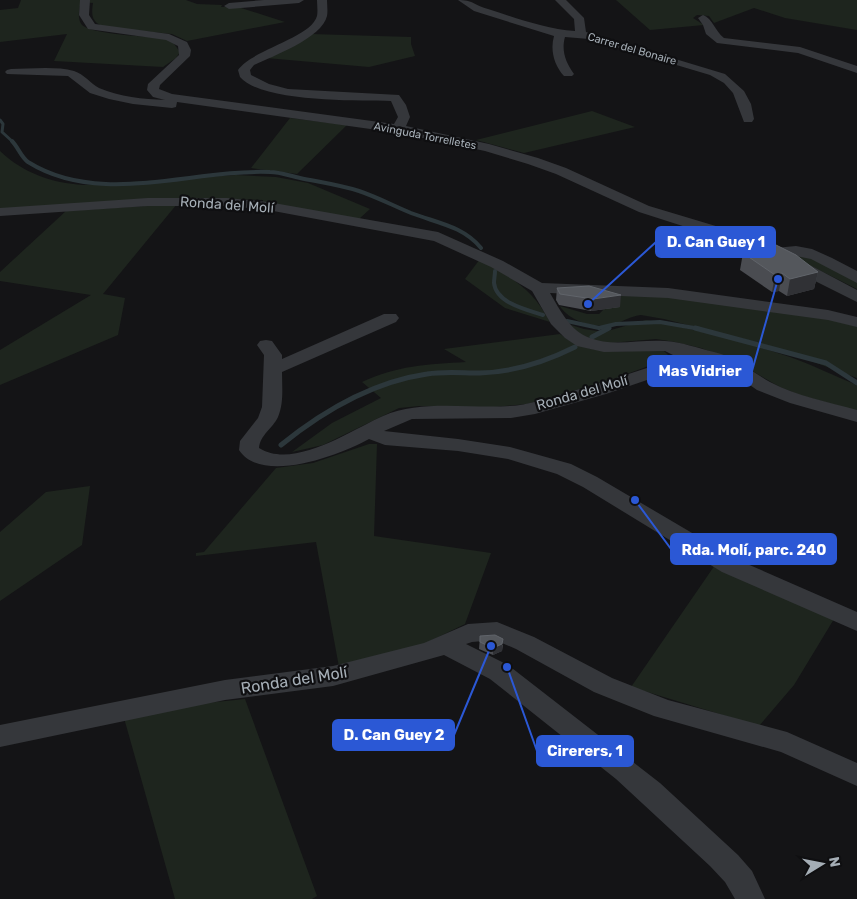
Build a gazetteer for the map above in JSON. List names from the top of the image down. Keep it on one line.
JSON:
{"streets":{"street":["Carrer del Bonaire","Avinguda Torrelletes","Ronda del Molí"]},"places":["Mas Vidrier","D. Can Guey 1","Rda. Molí, parc. 240","D. Can Guey 2","Cirerers, 1"],"north":"right"}
